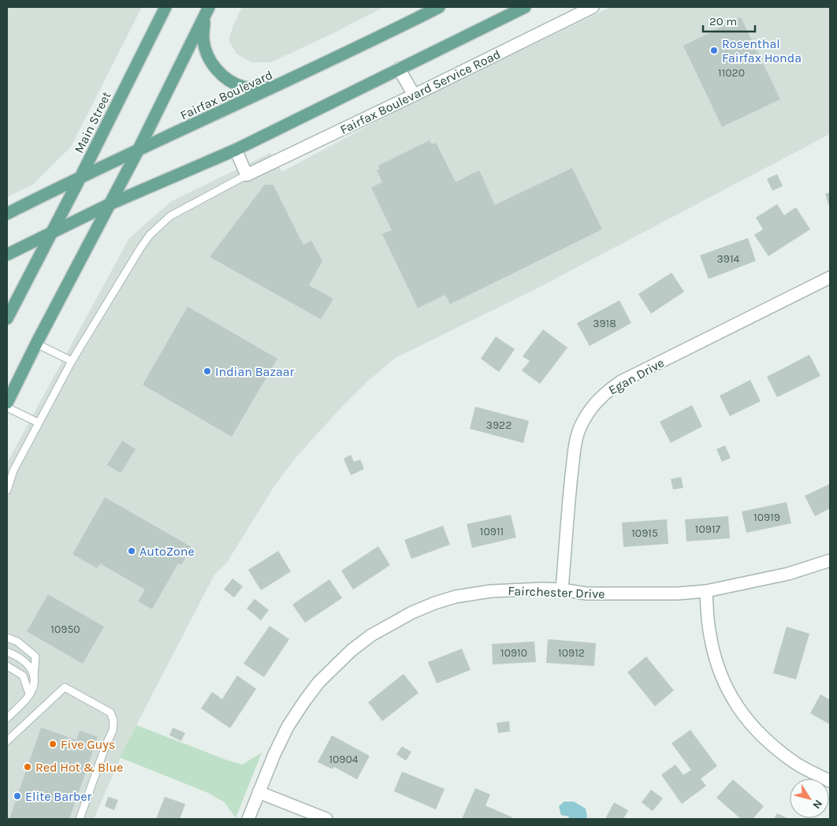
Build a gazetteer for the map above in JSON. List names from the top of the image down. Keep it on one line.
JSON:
{"streets":{"main road":["Fairfax Boulevard","Main Street"],"street":["Fairfax Boulevard Service Road","Egan Drive","Fairchester Drive"]},"crossings":[["Fairfax Boulevard","Main Street"],["Egan Drive","Fairchester Drive"]],"places":["Rosenthal Fairfax Honda","Indian Bazaar","AutoZone","Five Guys","Red Hot & Blue","Elite Barber"],"house_numbers":["11020","3914","3918","3922","10919","10917","10911","10915","10950","10910","10912","10904"],"scale_bar":"20 m","north":"bottom right"}
